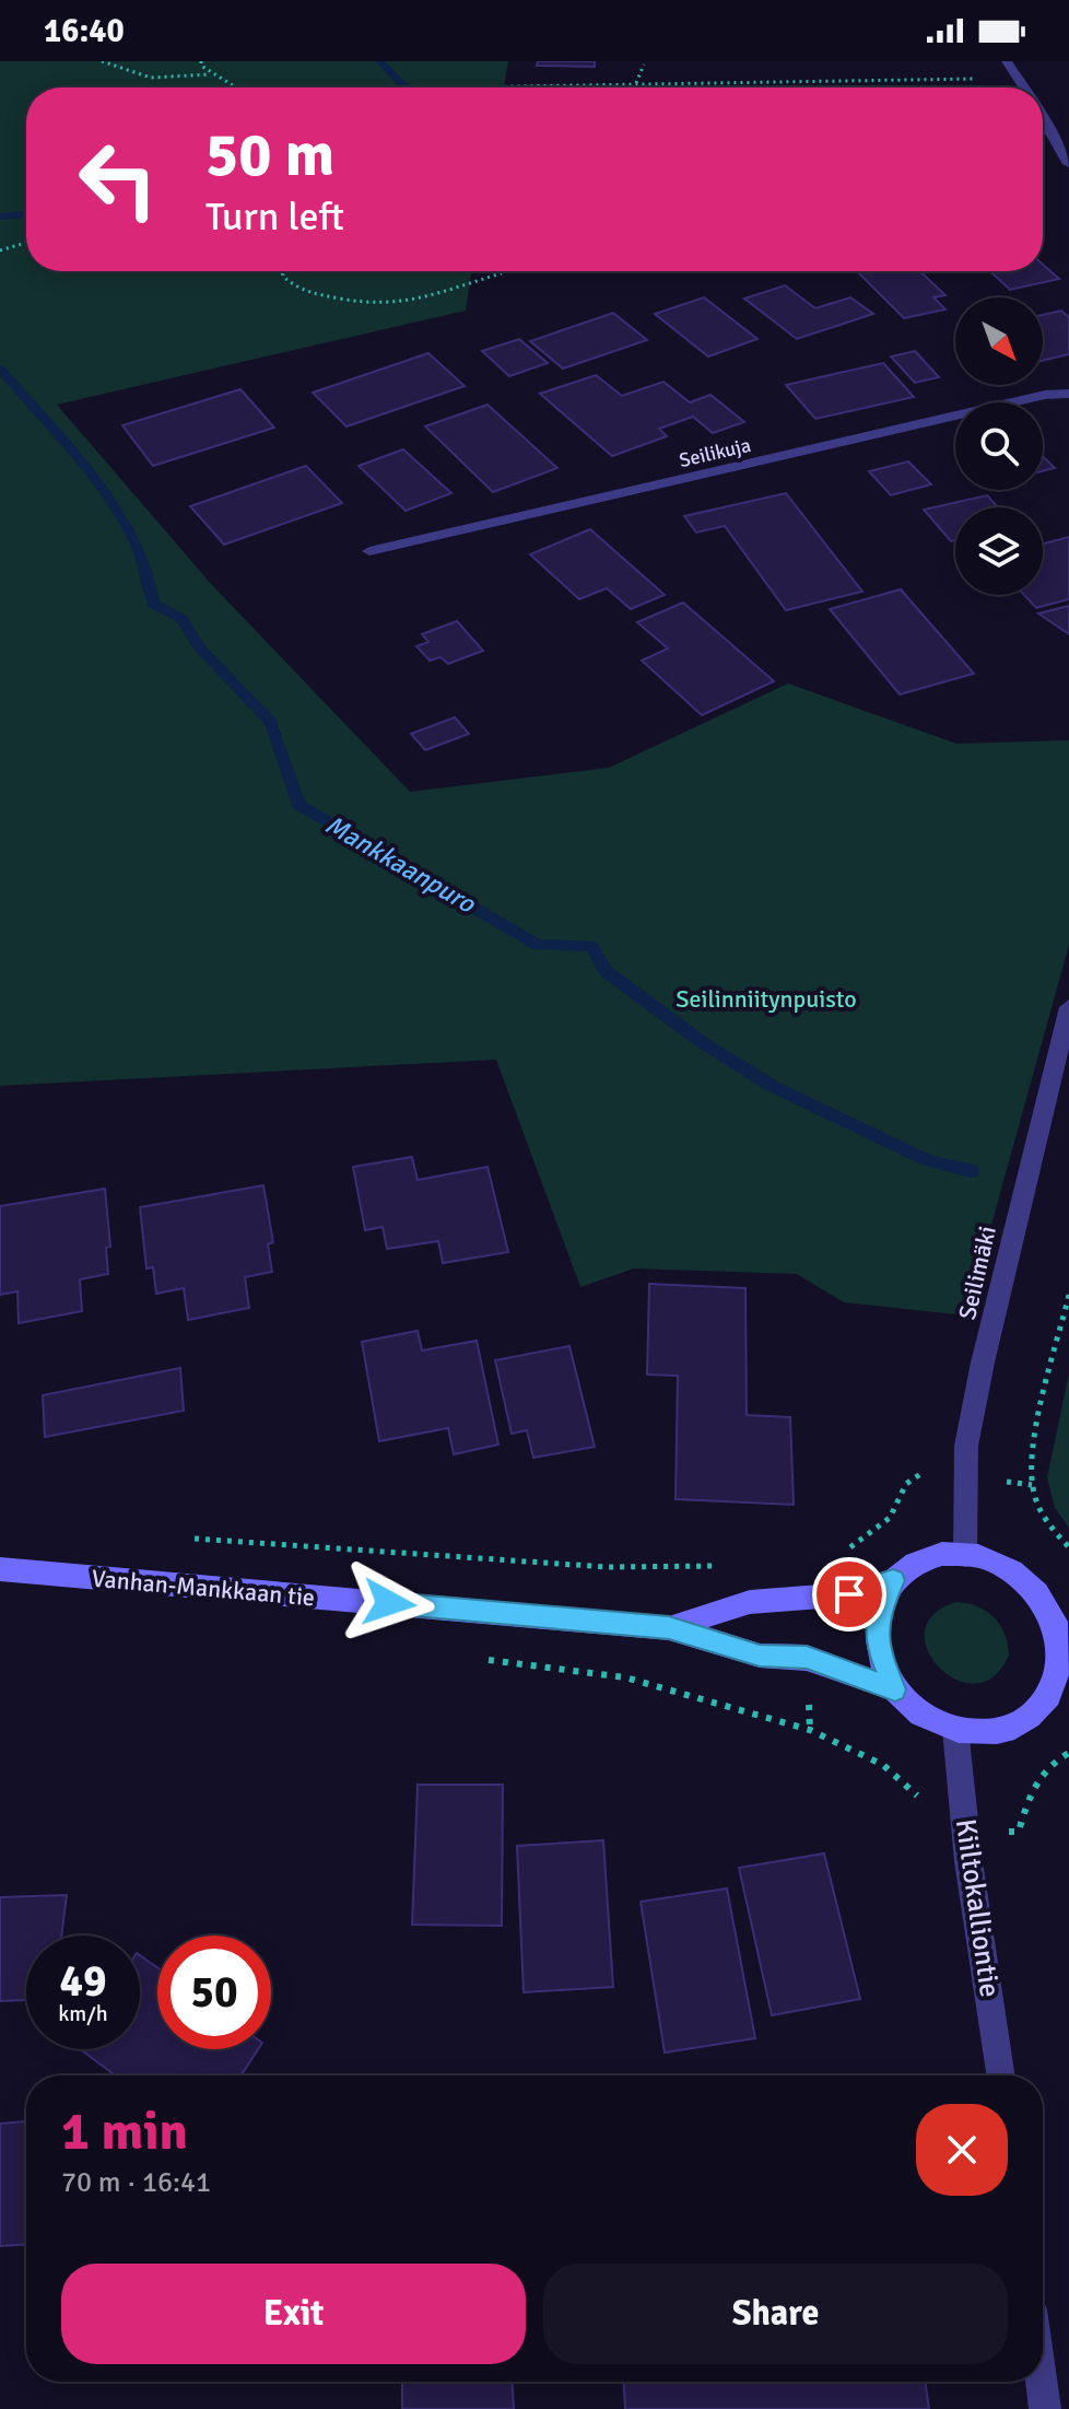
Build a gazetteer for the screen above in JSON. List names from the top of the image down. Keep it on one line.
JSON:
{"streets":{"main road":["Vanhan-Mankkaan tie"],"street":["Seilikuja","Seilimäki","Kiiltokalliontie"]},"crossings":[["Seilimäki","Vanhan-Mankkaan tie"],["Seilimäki","Kiiltokalliontie"],["Vanhan-Mankkaan tie","Kiiltokalliontie"]],"water":["Mankkaanpuro"],"parks":["Seilinniitynpuisto"],"north":"bottom right","page":{"status":"16:40","turn":["50 m","Turn left"],"speed":"49 km/h","limit":"50","heading":["1 min","70 m · 16:41"],"buttons":["Exit","Share"]}}
